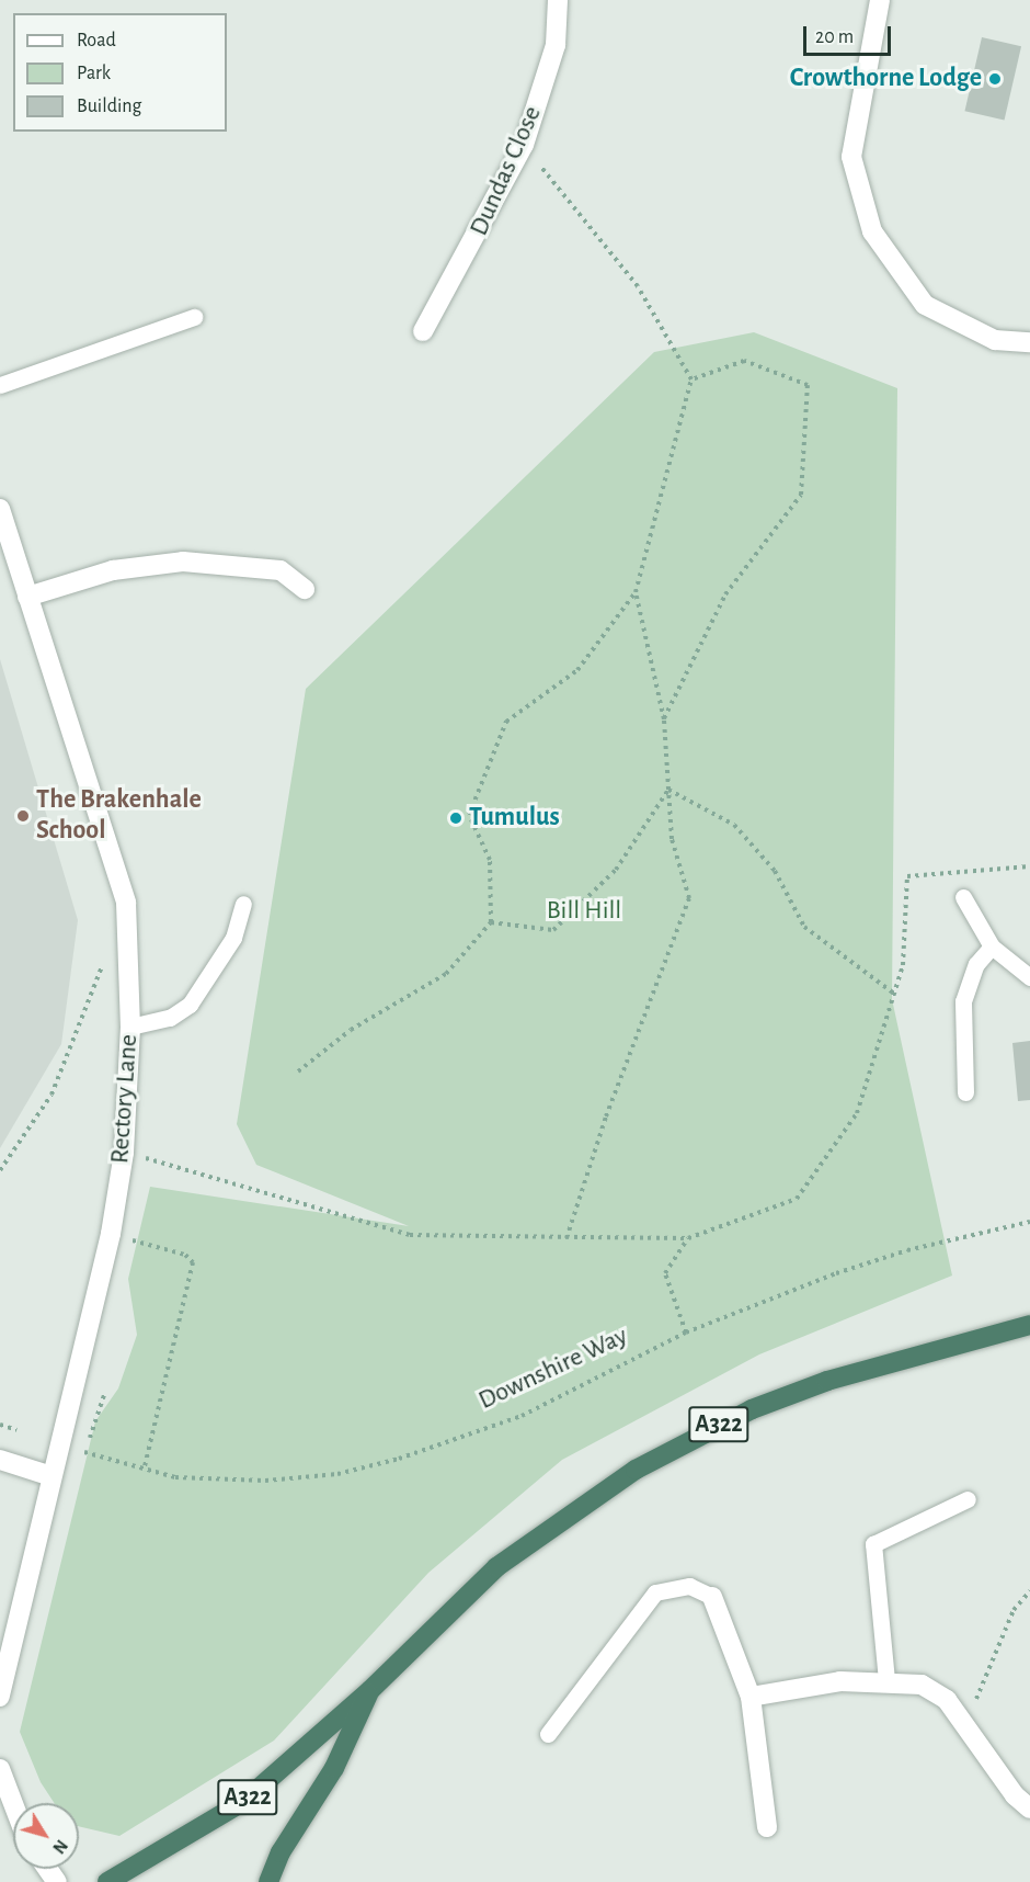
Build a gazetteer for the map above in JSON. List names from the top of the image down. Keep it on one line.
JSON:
{"streets":{"highway":["A322"],"street":["Dundas Close","Rectory Lane"],"path":["Downshire Way"]},"parks":["Bill Hill"],"places":["Crowthorne Lodge","The Brakenhale School","Tumulus"],"legend":["Road","Park","Building"],"scale_bar":"20 m","north":"bottom right"}
